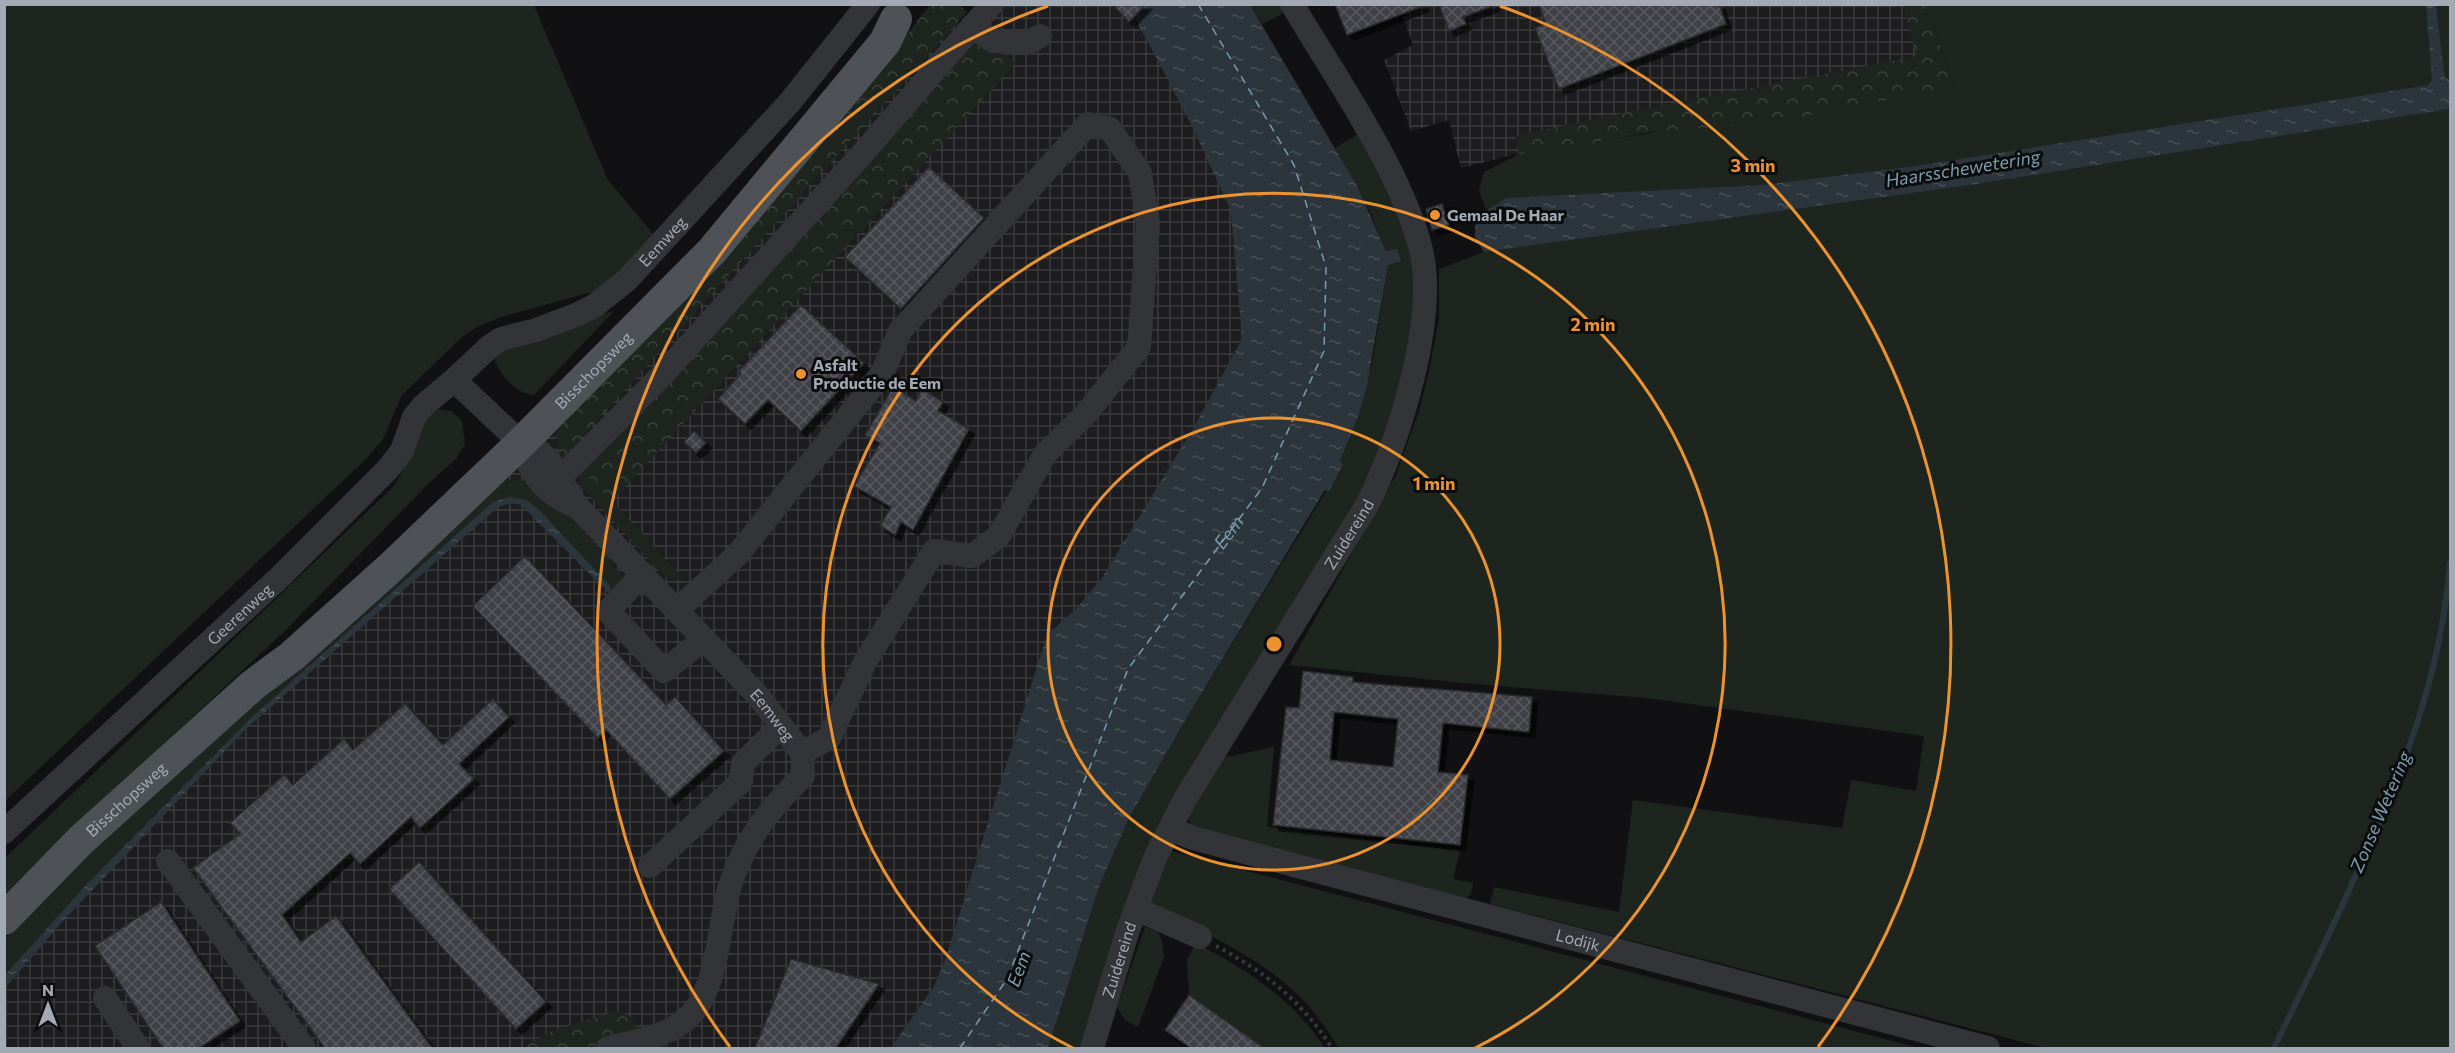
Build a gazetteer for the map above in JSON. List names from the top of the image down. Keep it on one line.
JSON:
{"streets":{"main road":["Bisschopsweg"],"street":["Eemweg","Zuidereind","Geerenweg","Lodijk"]},"crossings":[["Eemweg","Bisschopsweg"],["Eemweg","Geerenweg"],["Zuidereind","Lodijk"]],"water":["Haarsschewetering","Eem","Zonse Wetering"],"places":["Gemaal De Haar","Asfalt Productie de Eem"],"north":"top","rings":["3 min","2 min","1 min"]}
